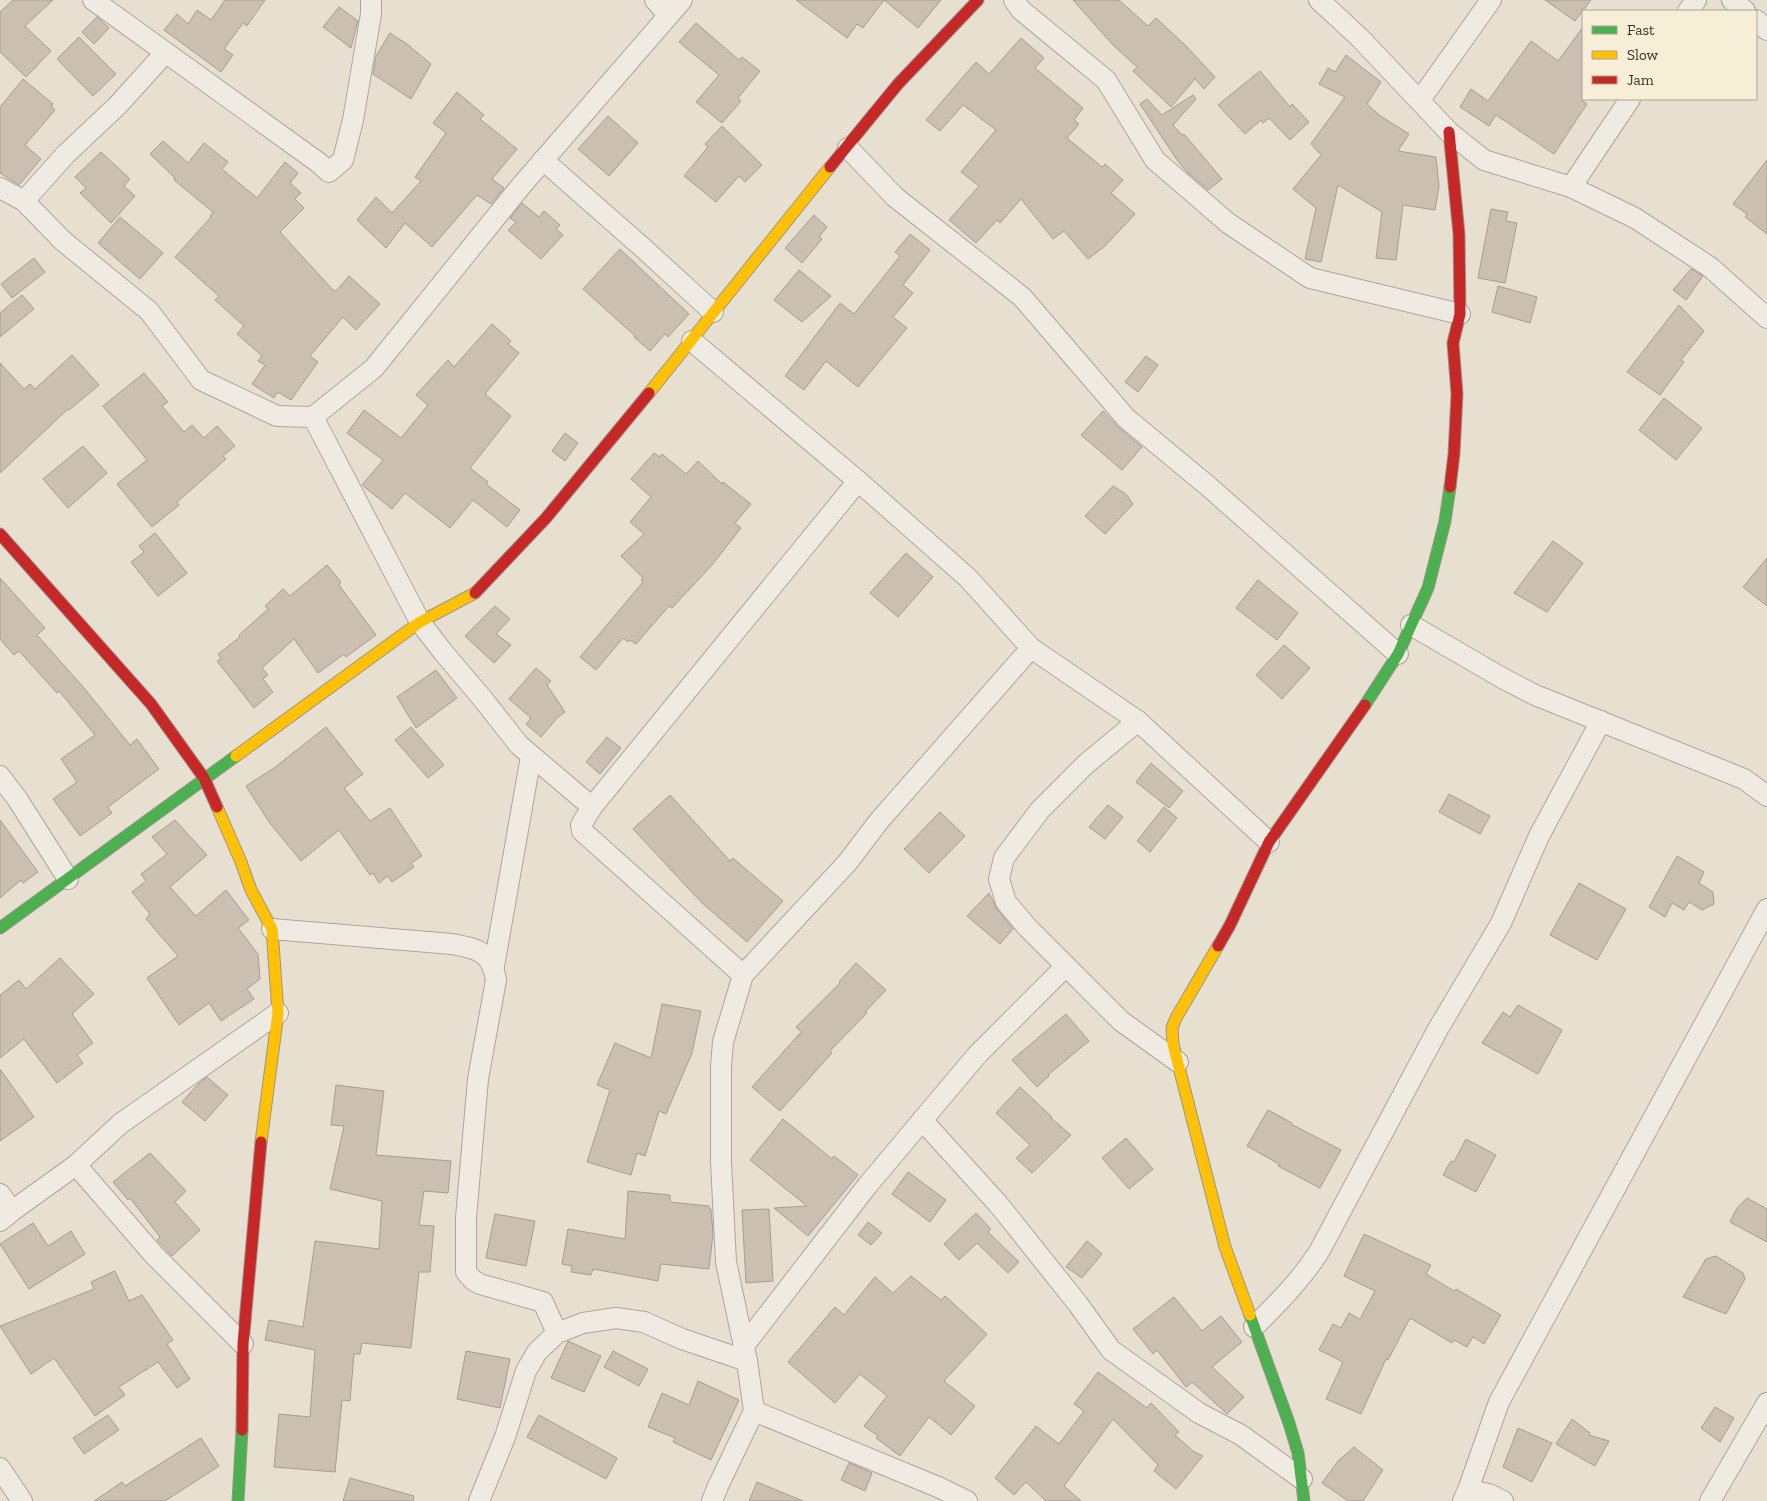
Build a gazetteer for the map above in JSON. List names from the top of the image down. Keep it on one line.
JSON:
{"legend":["Fast","Slow","Jam"]}
